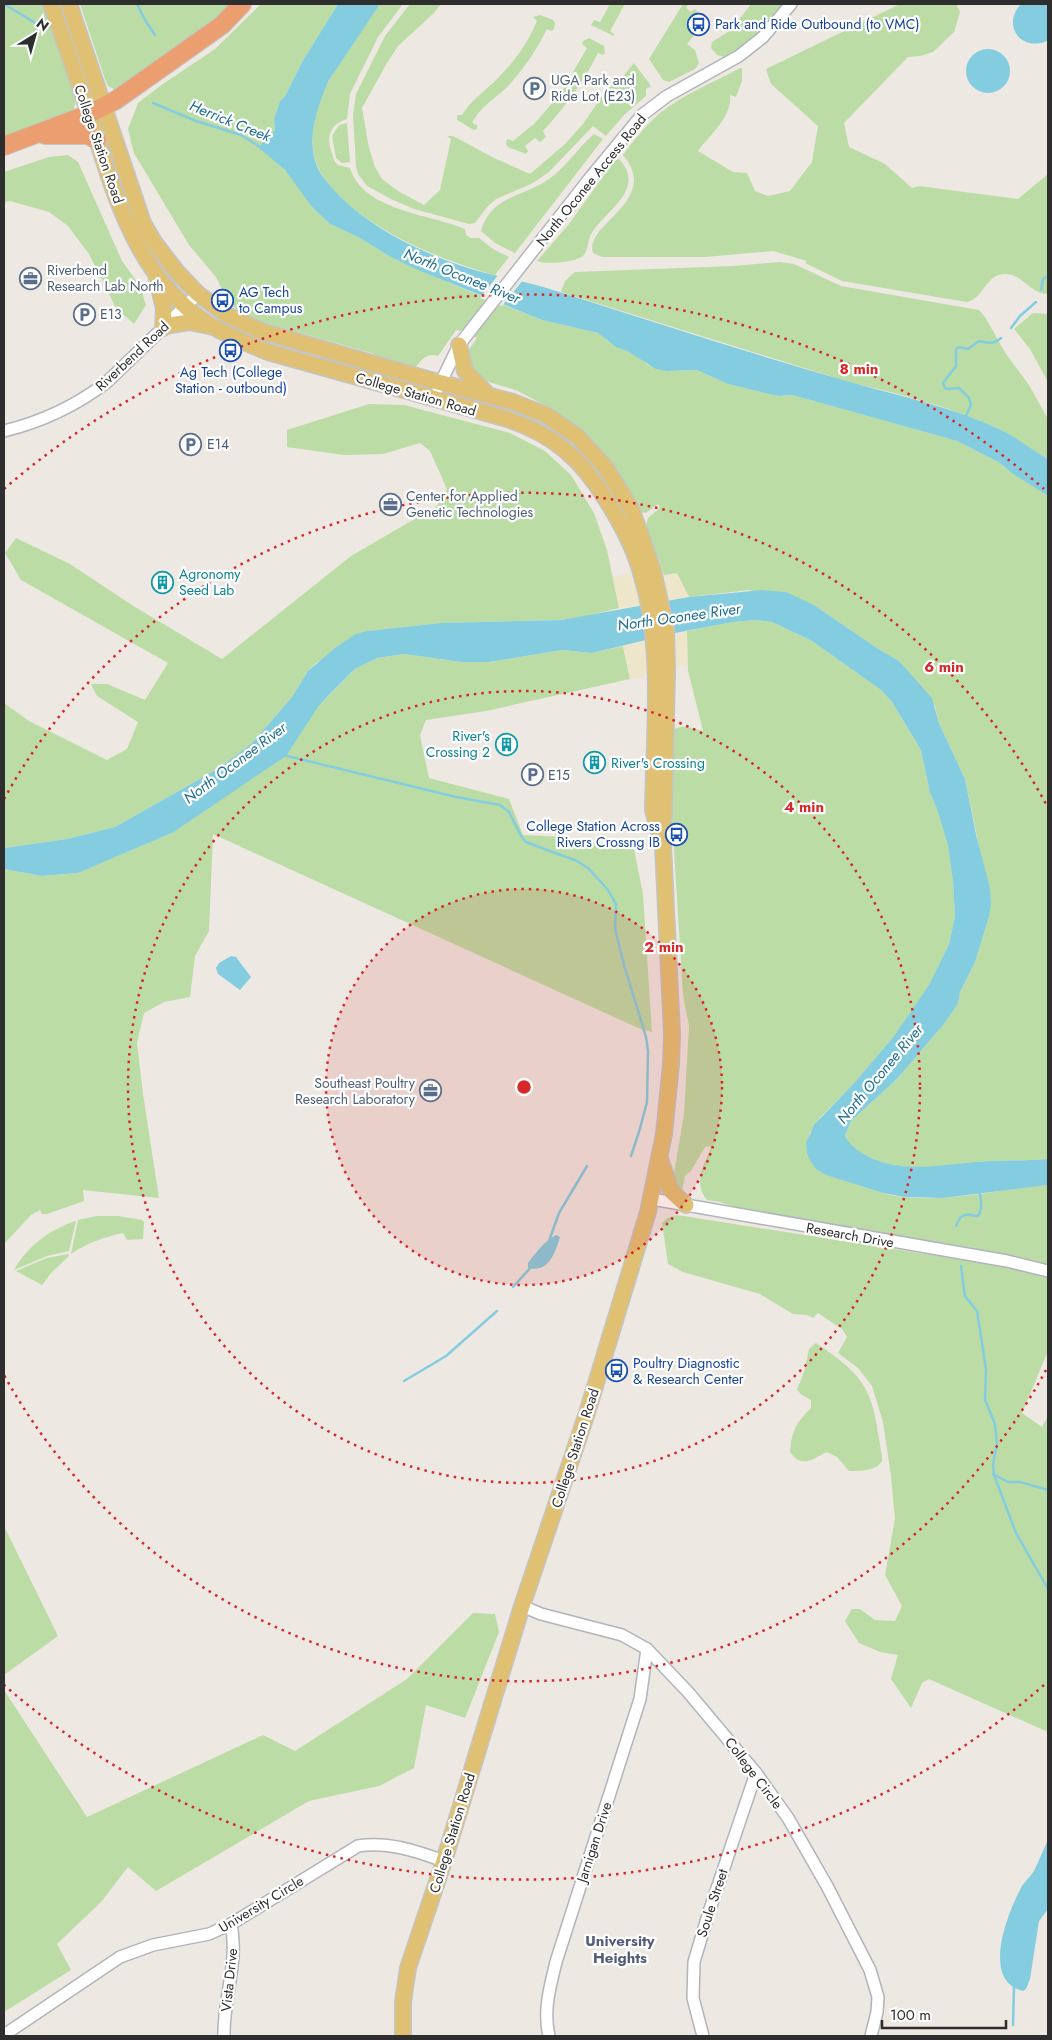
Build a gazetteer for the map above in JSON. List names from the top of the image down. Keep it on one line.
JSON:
{"streets":{"main road":["College Station Road"],"street":["North Oconee Access Road","Riverbend Road","Research Drive","College Circle","Jarnigan Drive","Soule Street","University Circle","Vista Drive"]},"crossings":[["College Station Road","North Oconee Access Road"],["College Station Road","Riverbend Road"],["College Station Road","Research Drive"],["College Station Road","College Circle"],["College Station Road","University Circle"],["College Circle","Jarnigan Drive"],["College Circle","Soule Street"],["University Circle","Vista Drive"]],"districts":["University Heights"],"water":["Herrick Creek","North Oconee River"],"places":{"bus stop":["Park and Ride Outbound (to VMC)","AG Tech to Campus","Ag Tech (College Station - outbound)","College Station Across Rivers Crossng IB","Poultry Diagnostic & Research Center"],"parking":["UGA Park and Ride Lot (E23)","E13","E14","E15"],"office":["Riverbend Research Lab North","Center for Applied Genetic Technologies","Southeast Poultry Research Laboratory"],"building":["Agronomy Seed Lab","River's Crossing 2","River's Crossing"]},"scale_bar":"100 m","north":"top right","rings":["8 min","6 min","4 min","2 min"]}
